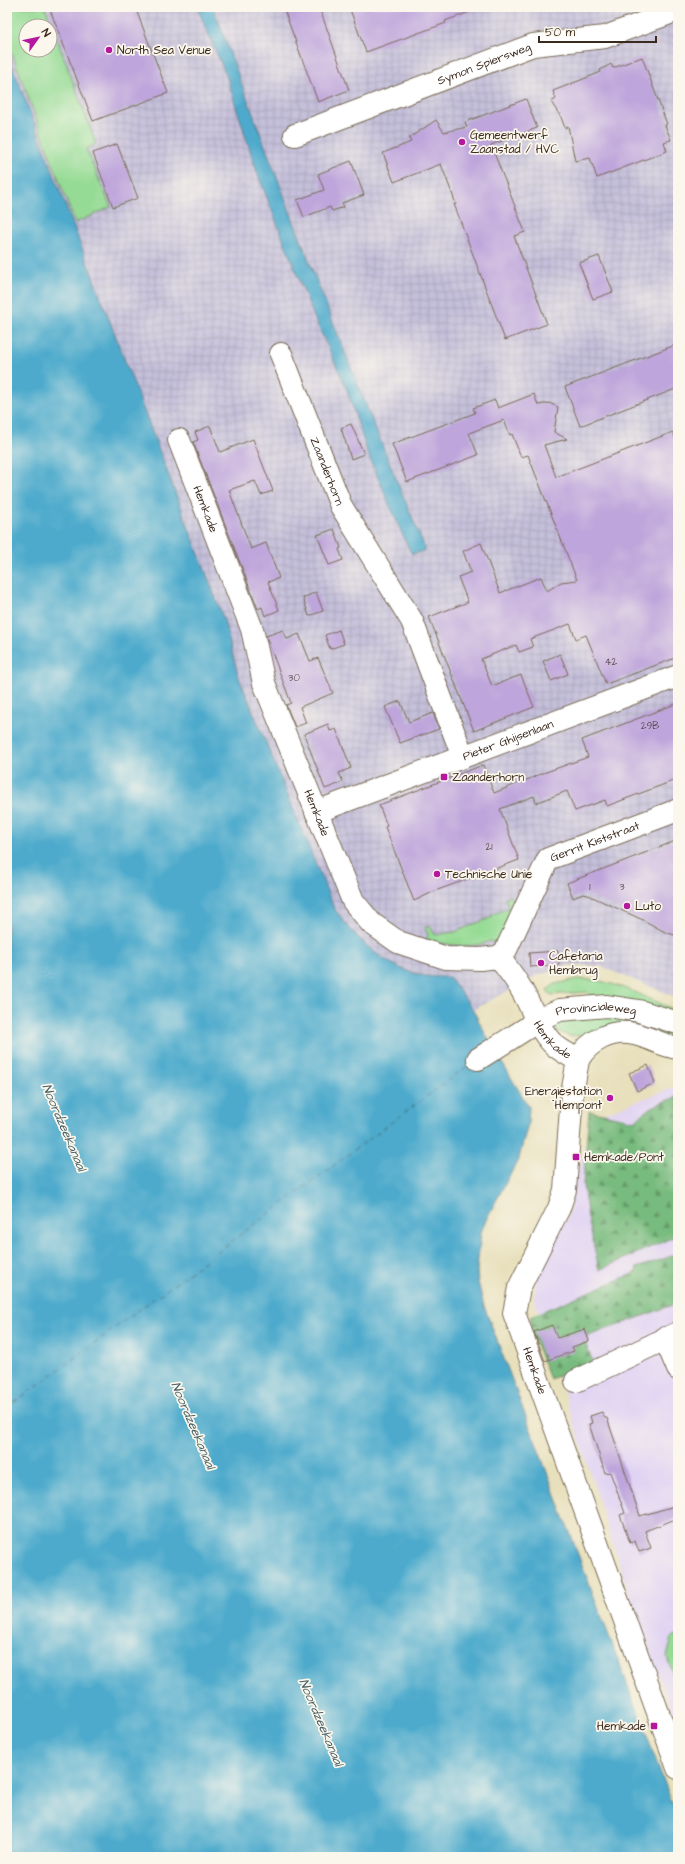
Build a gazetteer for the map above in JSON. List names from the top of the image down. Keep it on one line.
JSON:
{"streets":{"street":["Symon Spiersweg","Zaanderhorn","Hemkade","Pieter Ghijsenlaan","Gerrit Kiststraat","Provincialeweg"]},"crossings":[["Zaanderhorn","Pieter Ghijsenlaan"],["Hemkade","Pieter Ghijsenlaan"],["Hemkade","Gerrit Kiststraat"],["Hemkade","Provincialeweg"]],"water":["Noordzeekanaal"],"places":{"other":["North Sea Venue","Gemeentwerf Zaanstad / HVC","Technische Unie","Luto","Cafetaria Hembrug","Energiestation Hempont"],"transit":["Zaanderhorn","Hemkade/Pont","Hemkade"]},"house_numbers":["42","30","29B","21","1","3"],"scale_bar":"50 m","north":"top right"}
